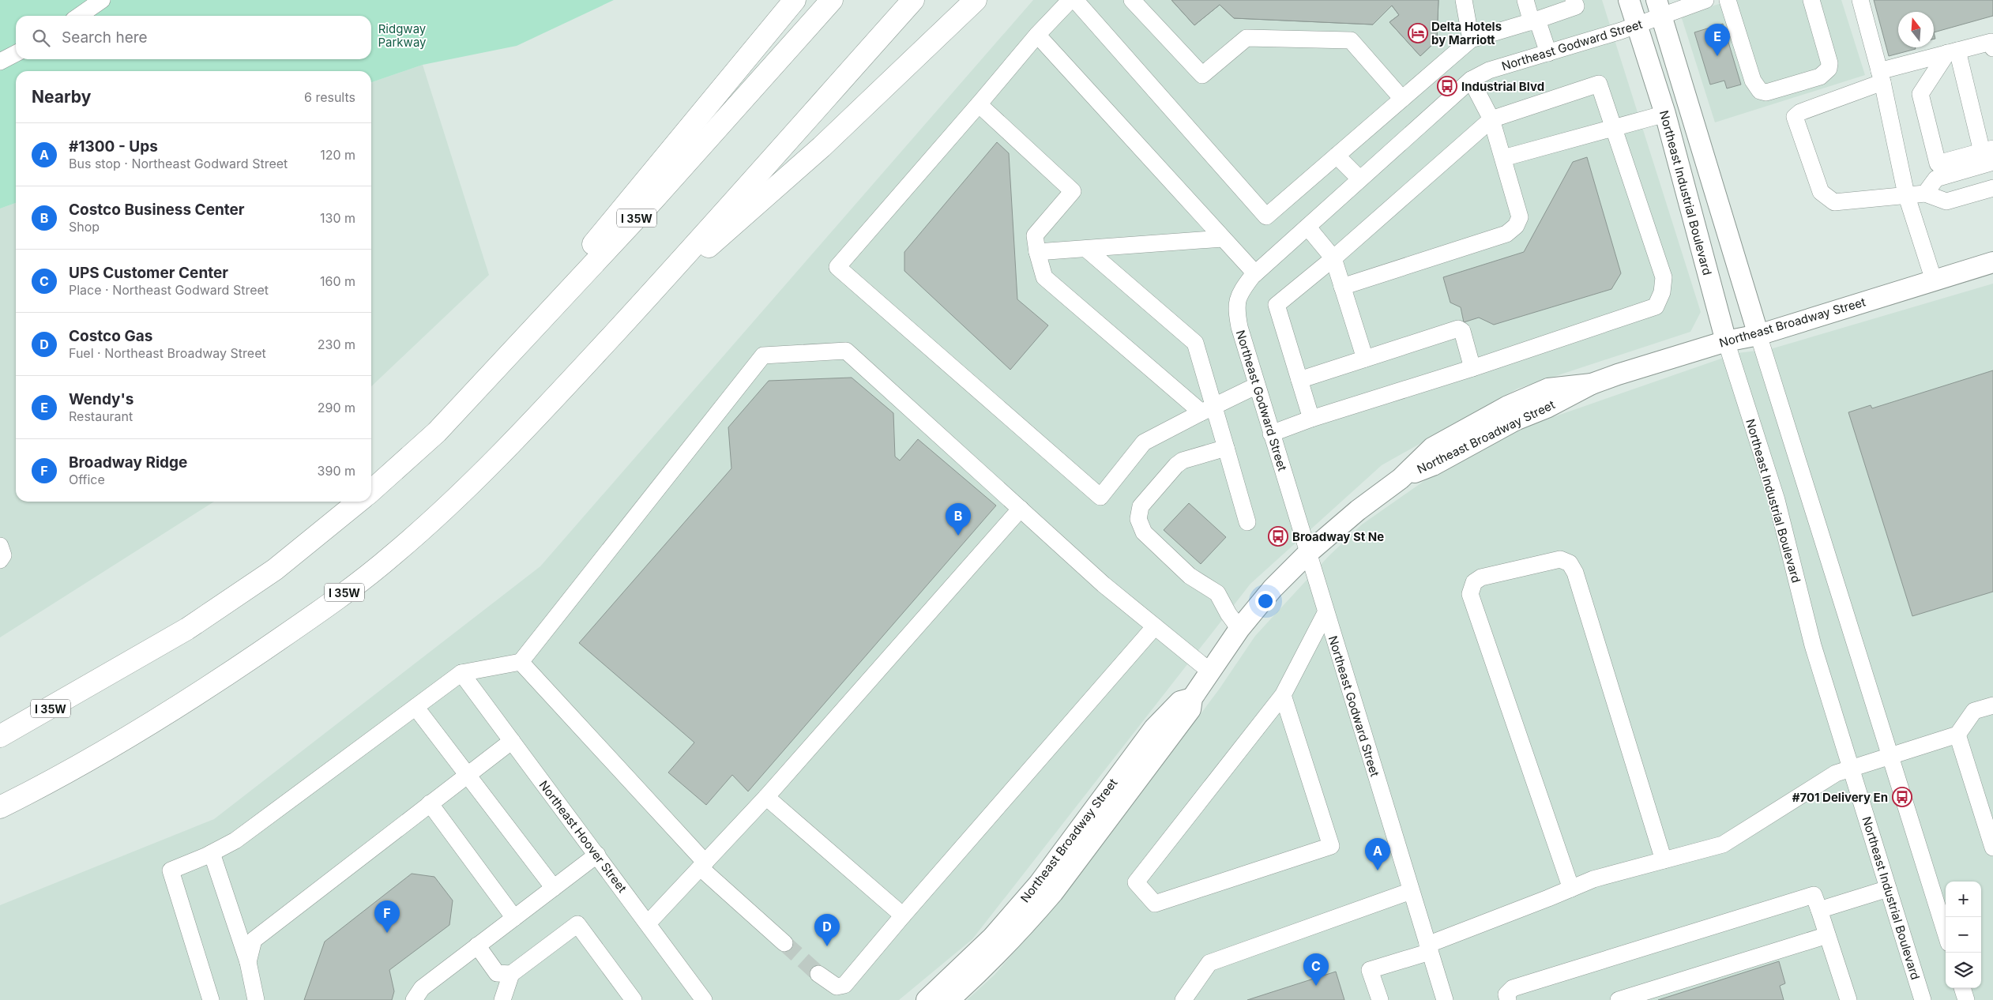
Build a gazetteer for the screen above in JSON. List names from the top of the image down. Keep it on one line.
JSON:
{"streets":{"highway":["I 35W"],"main road":["Northeast Industrial Boulevard","Northeast Broadway Street"],"street":["Northeast Godward Street","Northeast Hoover Street"]},"crossings":[["Northeast Godward Street","Northeast Industrial Boulevard"],["Northeast Godward Street","Northeast Broadway Street"],["Northeast Industrial Boulevard","Northeast Broadway Street"]],"parks":["Ridgway Parkway"],"places":{"hotel":["Delta Hotels by Marriott"],"bus stop":["Industrial Blvd","Broadway St Ne","#701 Delivery En"]},"north":"top","page":{"search":"Search here","pins":["E","B","A","F","D","C"],"heading":["Nearby","6 results"],"list":[{"mark":"A","name":"#1300 - Ups","note":"Bus stop · Northeast Godward Street","value":"120 m"},{"mark":"B","name":"Costco Business Center","note":"Shop","value":"130 m"},{"mark":"C","name":"UPS Customer Center","note":"Place · Northeast Godward Street","value":"160 m"},{"mark":"D","name":"Costco Gas","note":"Fuel · Northeast Broadway Street","value":"230 m"},{"mark":"E","name":"Wendy's","note":"Restaurant","value":"290 m"},{"mark":"F","name":"Broadway Ridge","note":"Office","value":"390 m"}],"map_buttons":["+","−"]}}
